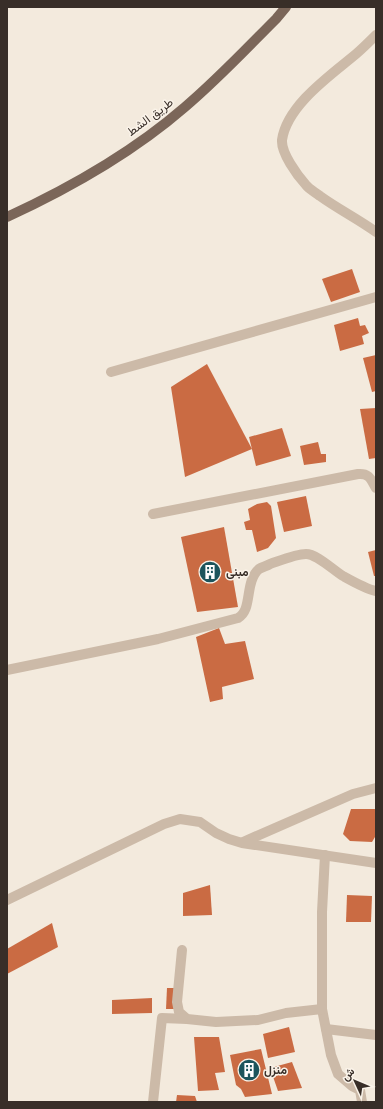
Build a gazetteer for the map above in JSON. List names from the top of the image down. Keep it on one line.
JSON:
{"streets":{"main road":["طريق الشط"]},"places":{"building":["مبنى","منزل"]},"north":"top left"}
